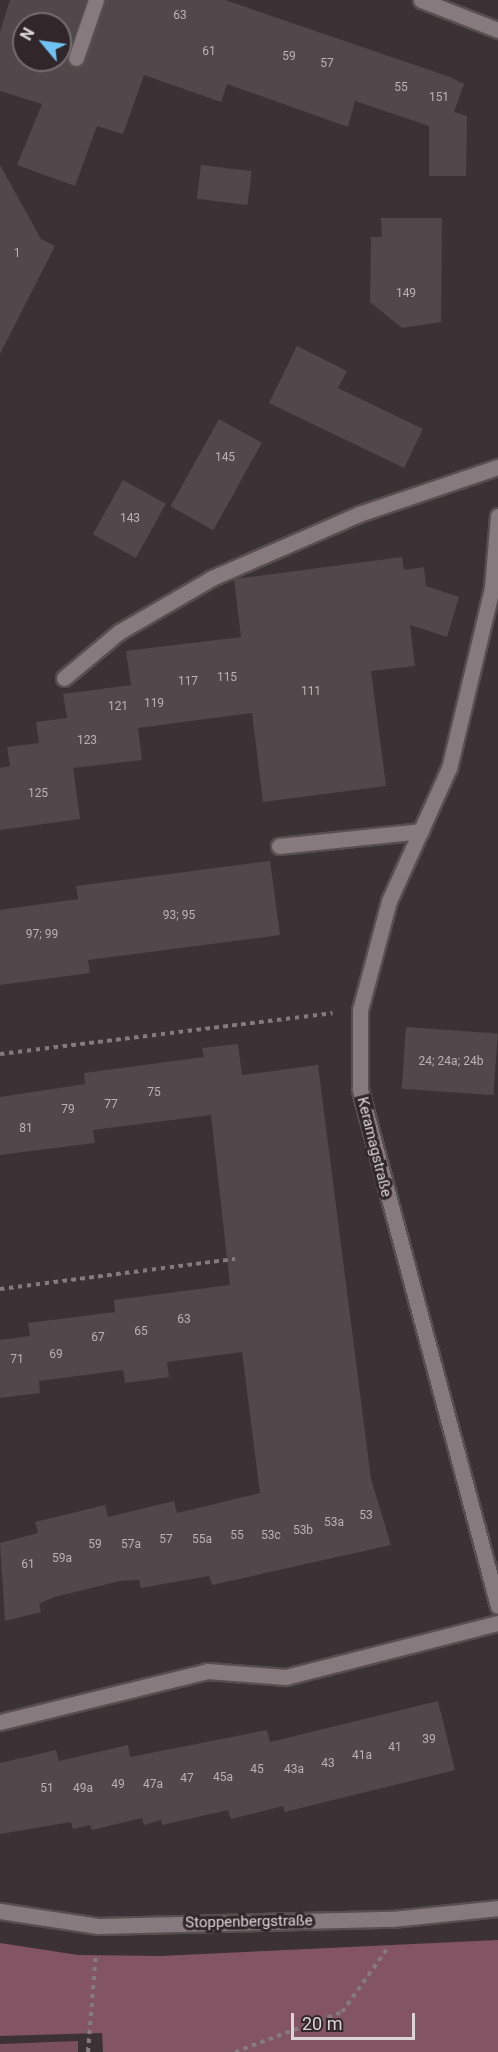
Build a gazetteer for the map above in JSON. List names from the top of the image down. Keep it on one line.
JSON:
{"streets":{"street":["Keramagstraße","Stoppenbergstraße"]},"house_numbers":["63","61","59","57","55","151","1","149","145","143","115","117","111","119","121","123","125","93; 95","97; 99","24; 24a; 24b","75","77","79","81","63","65","67","69","71","53","53a","53b","55","53c","57","55a","59","57a","59a","61","39","41","41a","43","45","43a","45a","47","49","47a","51","49a"],"scale_bar":"20 m","north":"top left"}
